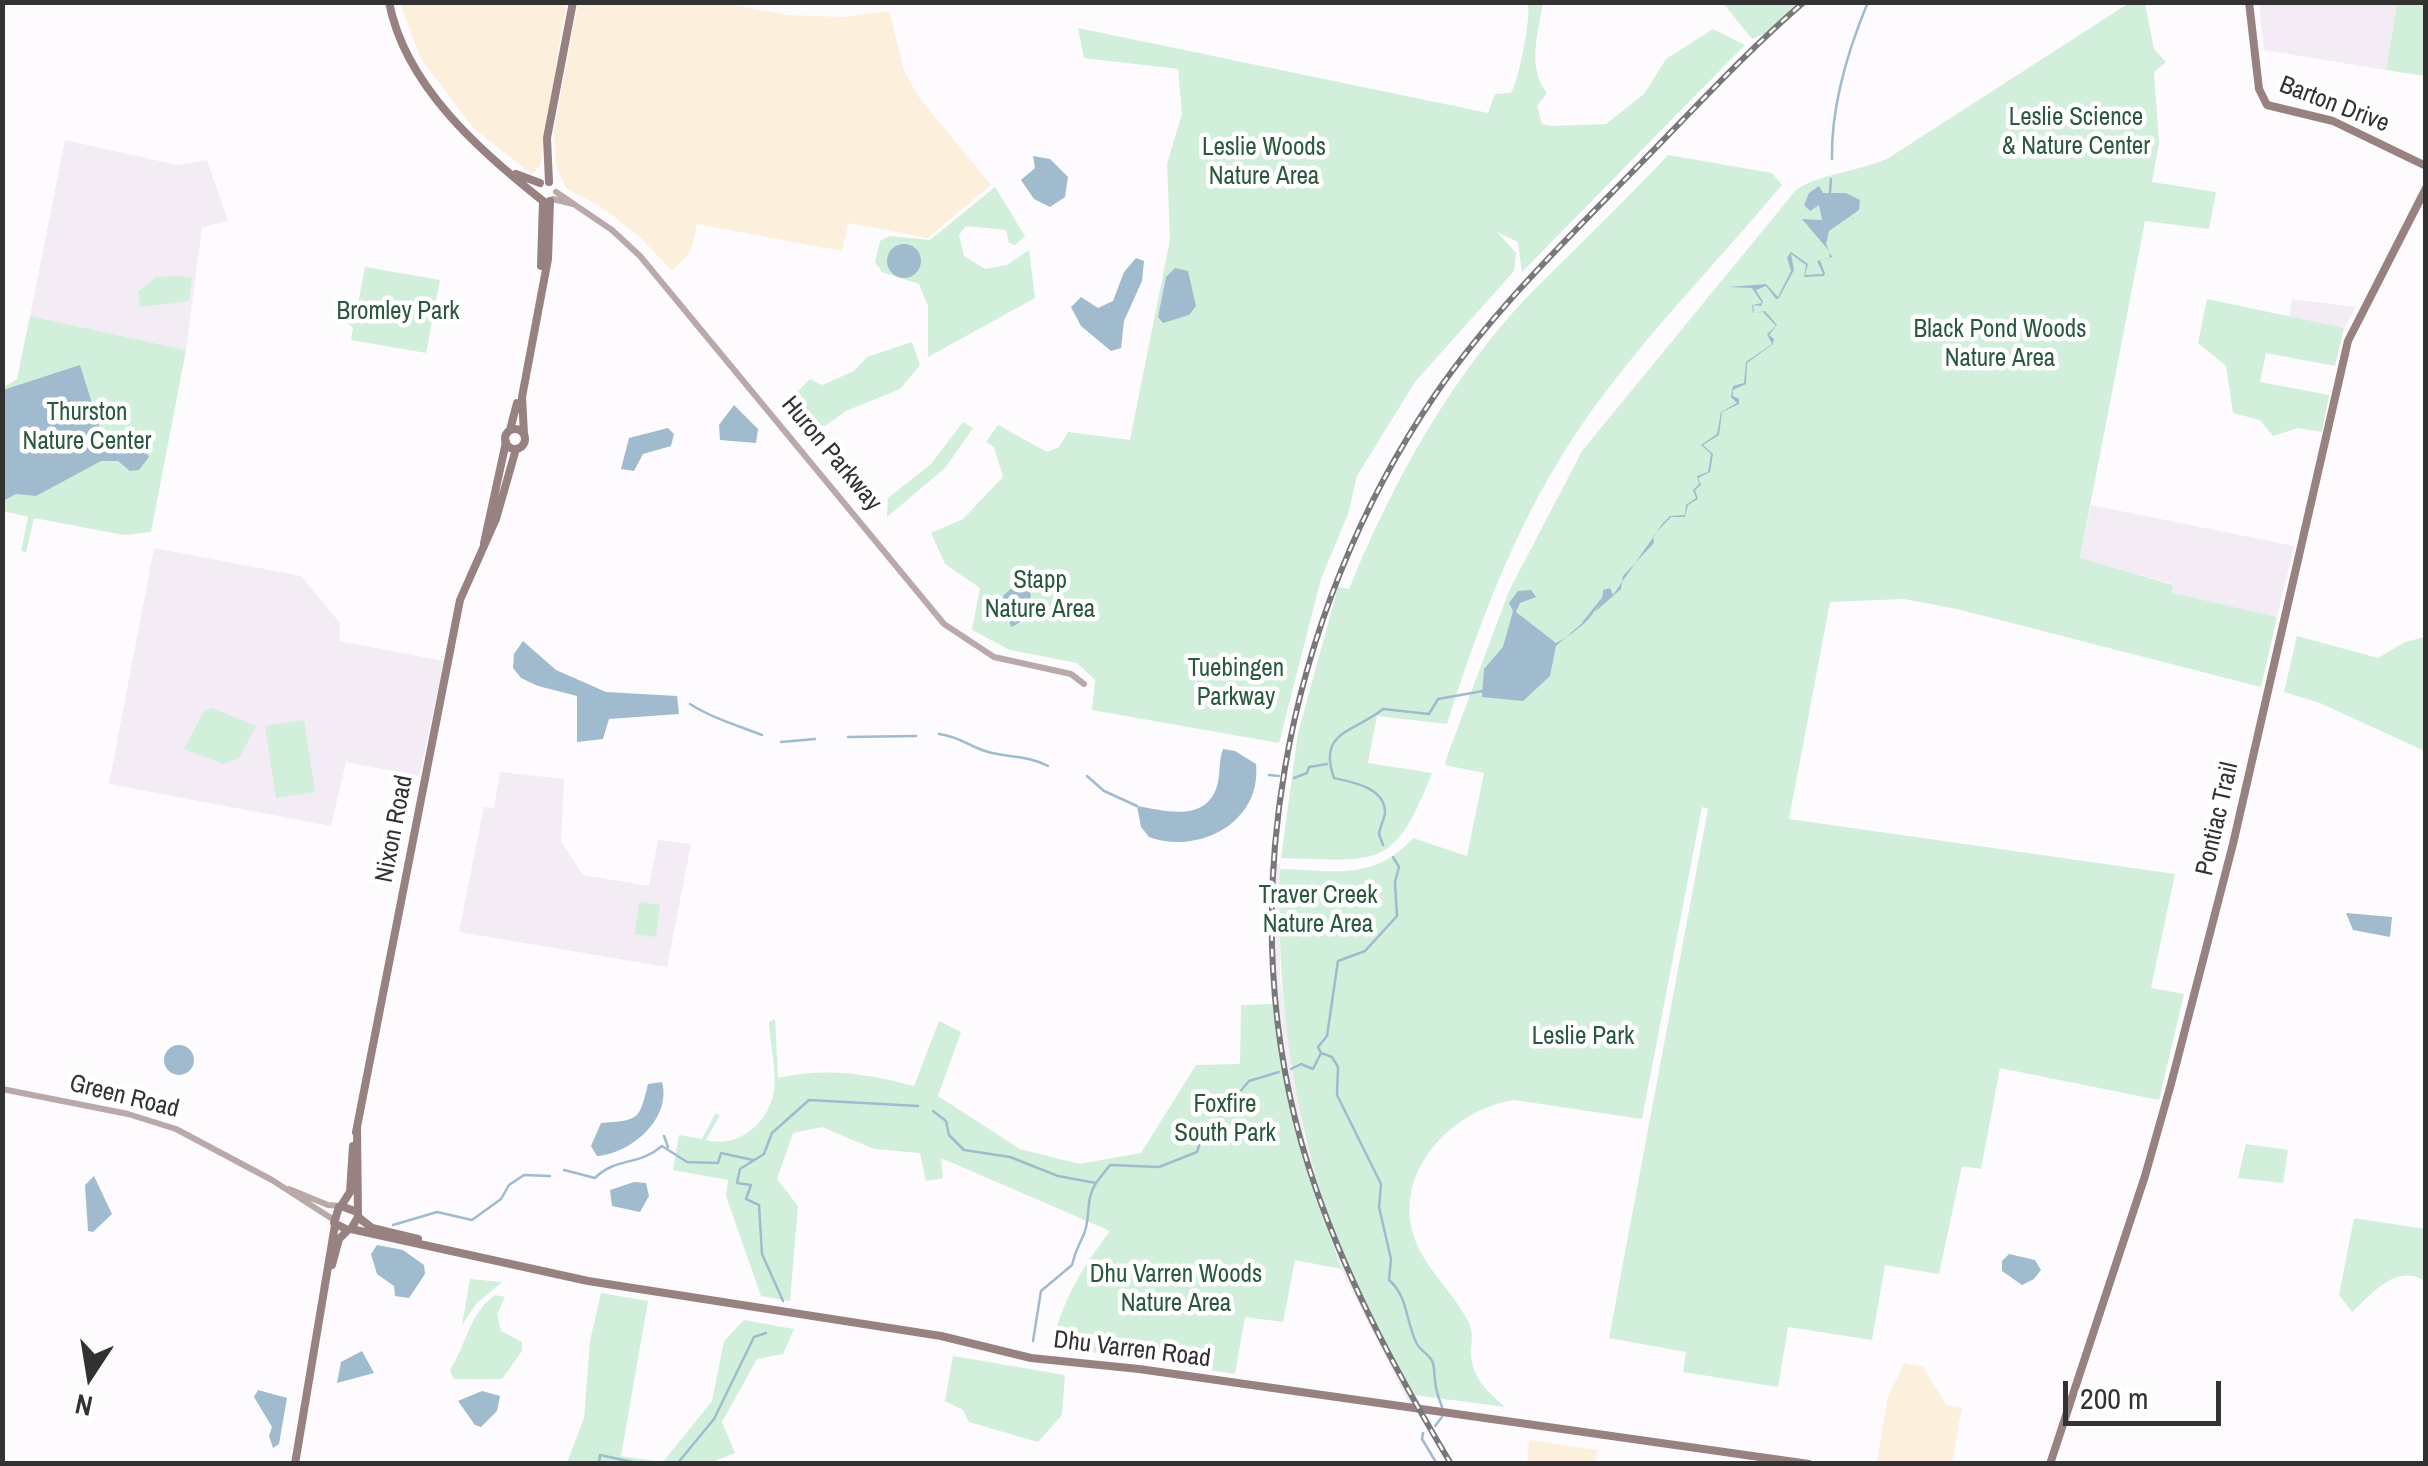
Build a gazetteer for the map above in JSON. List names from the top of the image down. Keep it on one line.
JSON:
{"streets":{"main road":["Barton Drive","Pontiac Trail","Nixon Road","Dhu Varren Road"],"street":["Huron Parkway","Green Road"]},"crossings":[["Nixon Road","Green Road"],["Nixon Road","Dhu Varren Road"],["Green Road","Dhu Varren Road"]],"parks":["Leslie Science & Nature Center","Leslie Woods Nature Area","Bromley Park","Black Pond Woods Nature Area","Thurston Nature Center","Stapp Nature Area","Tuebingen Parkway","Traver Creek Nature Area","Leslie Park","Foxfire South Park","Dhu Varren Woods Nature Area"],"scale_bar":"200 m","north":"bottom"}
